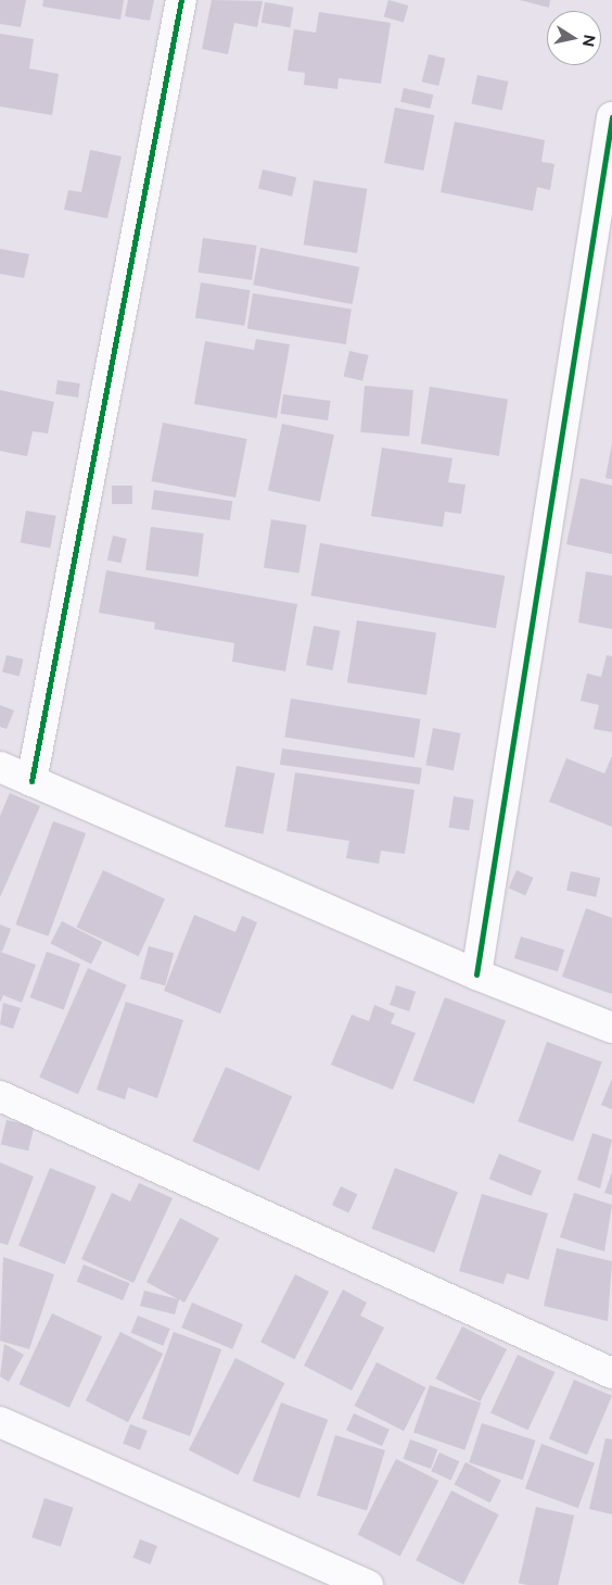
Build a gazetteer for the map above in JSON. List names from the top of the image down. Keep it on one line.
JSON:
{"north":"right"}
